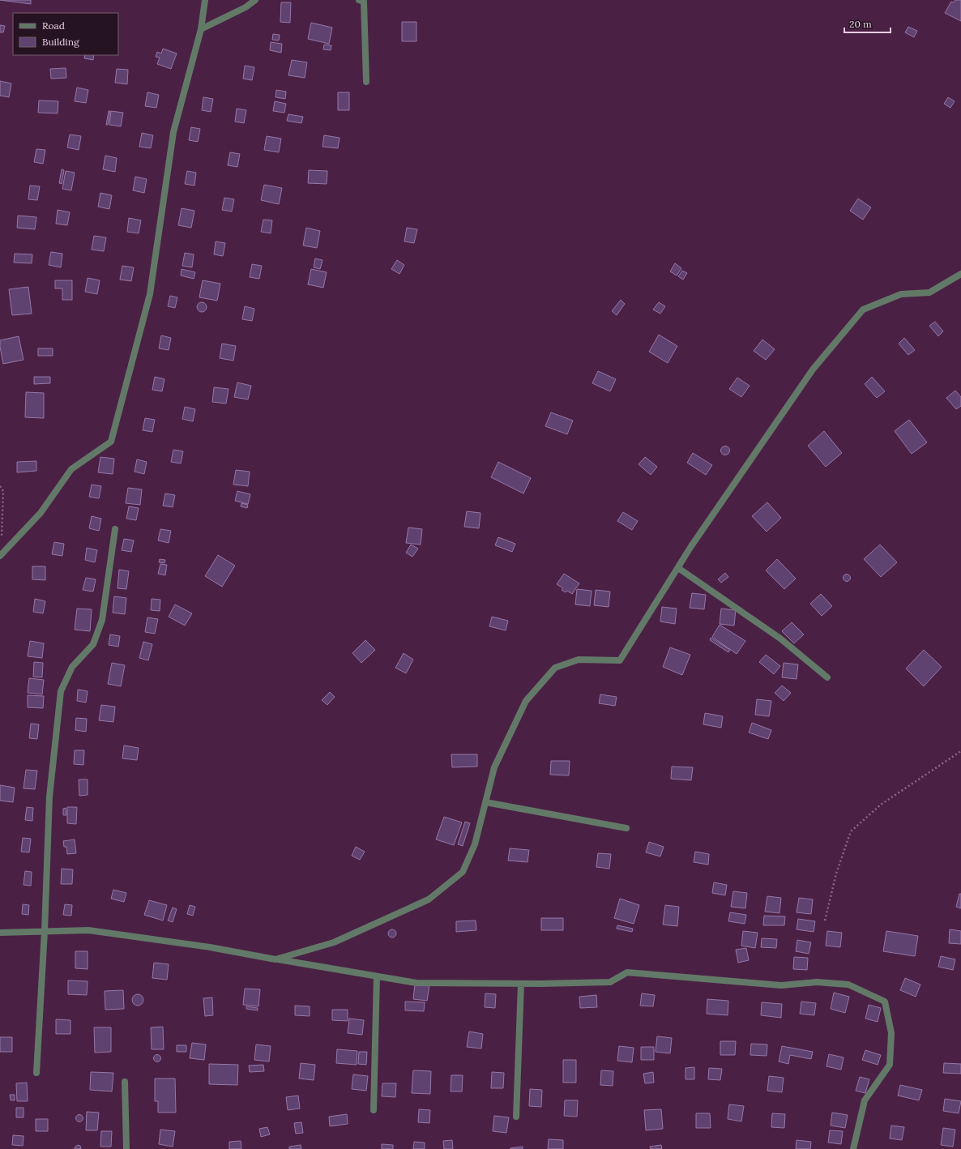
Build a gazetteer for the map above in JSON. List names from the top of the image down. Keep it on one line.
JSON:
{"legend":["Road","Building"],"scale_bar":"20 m"}
